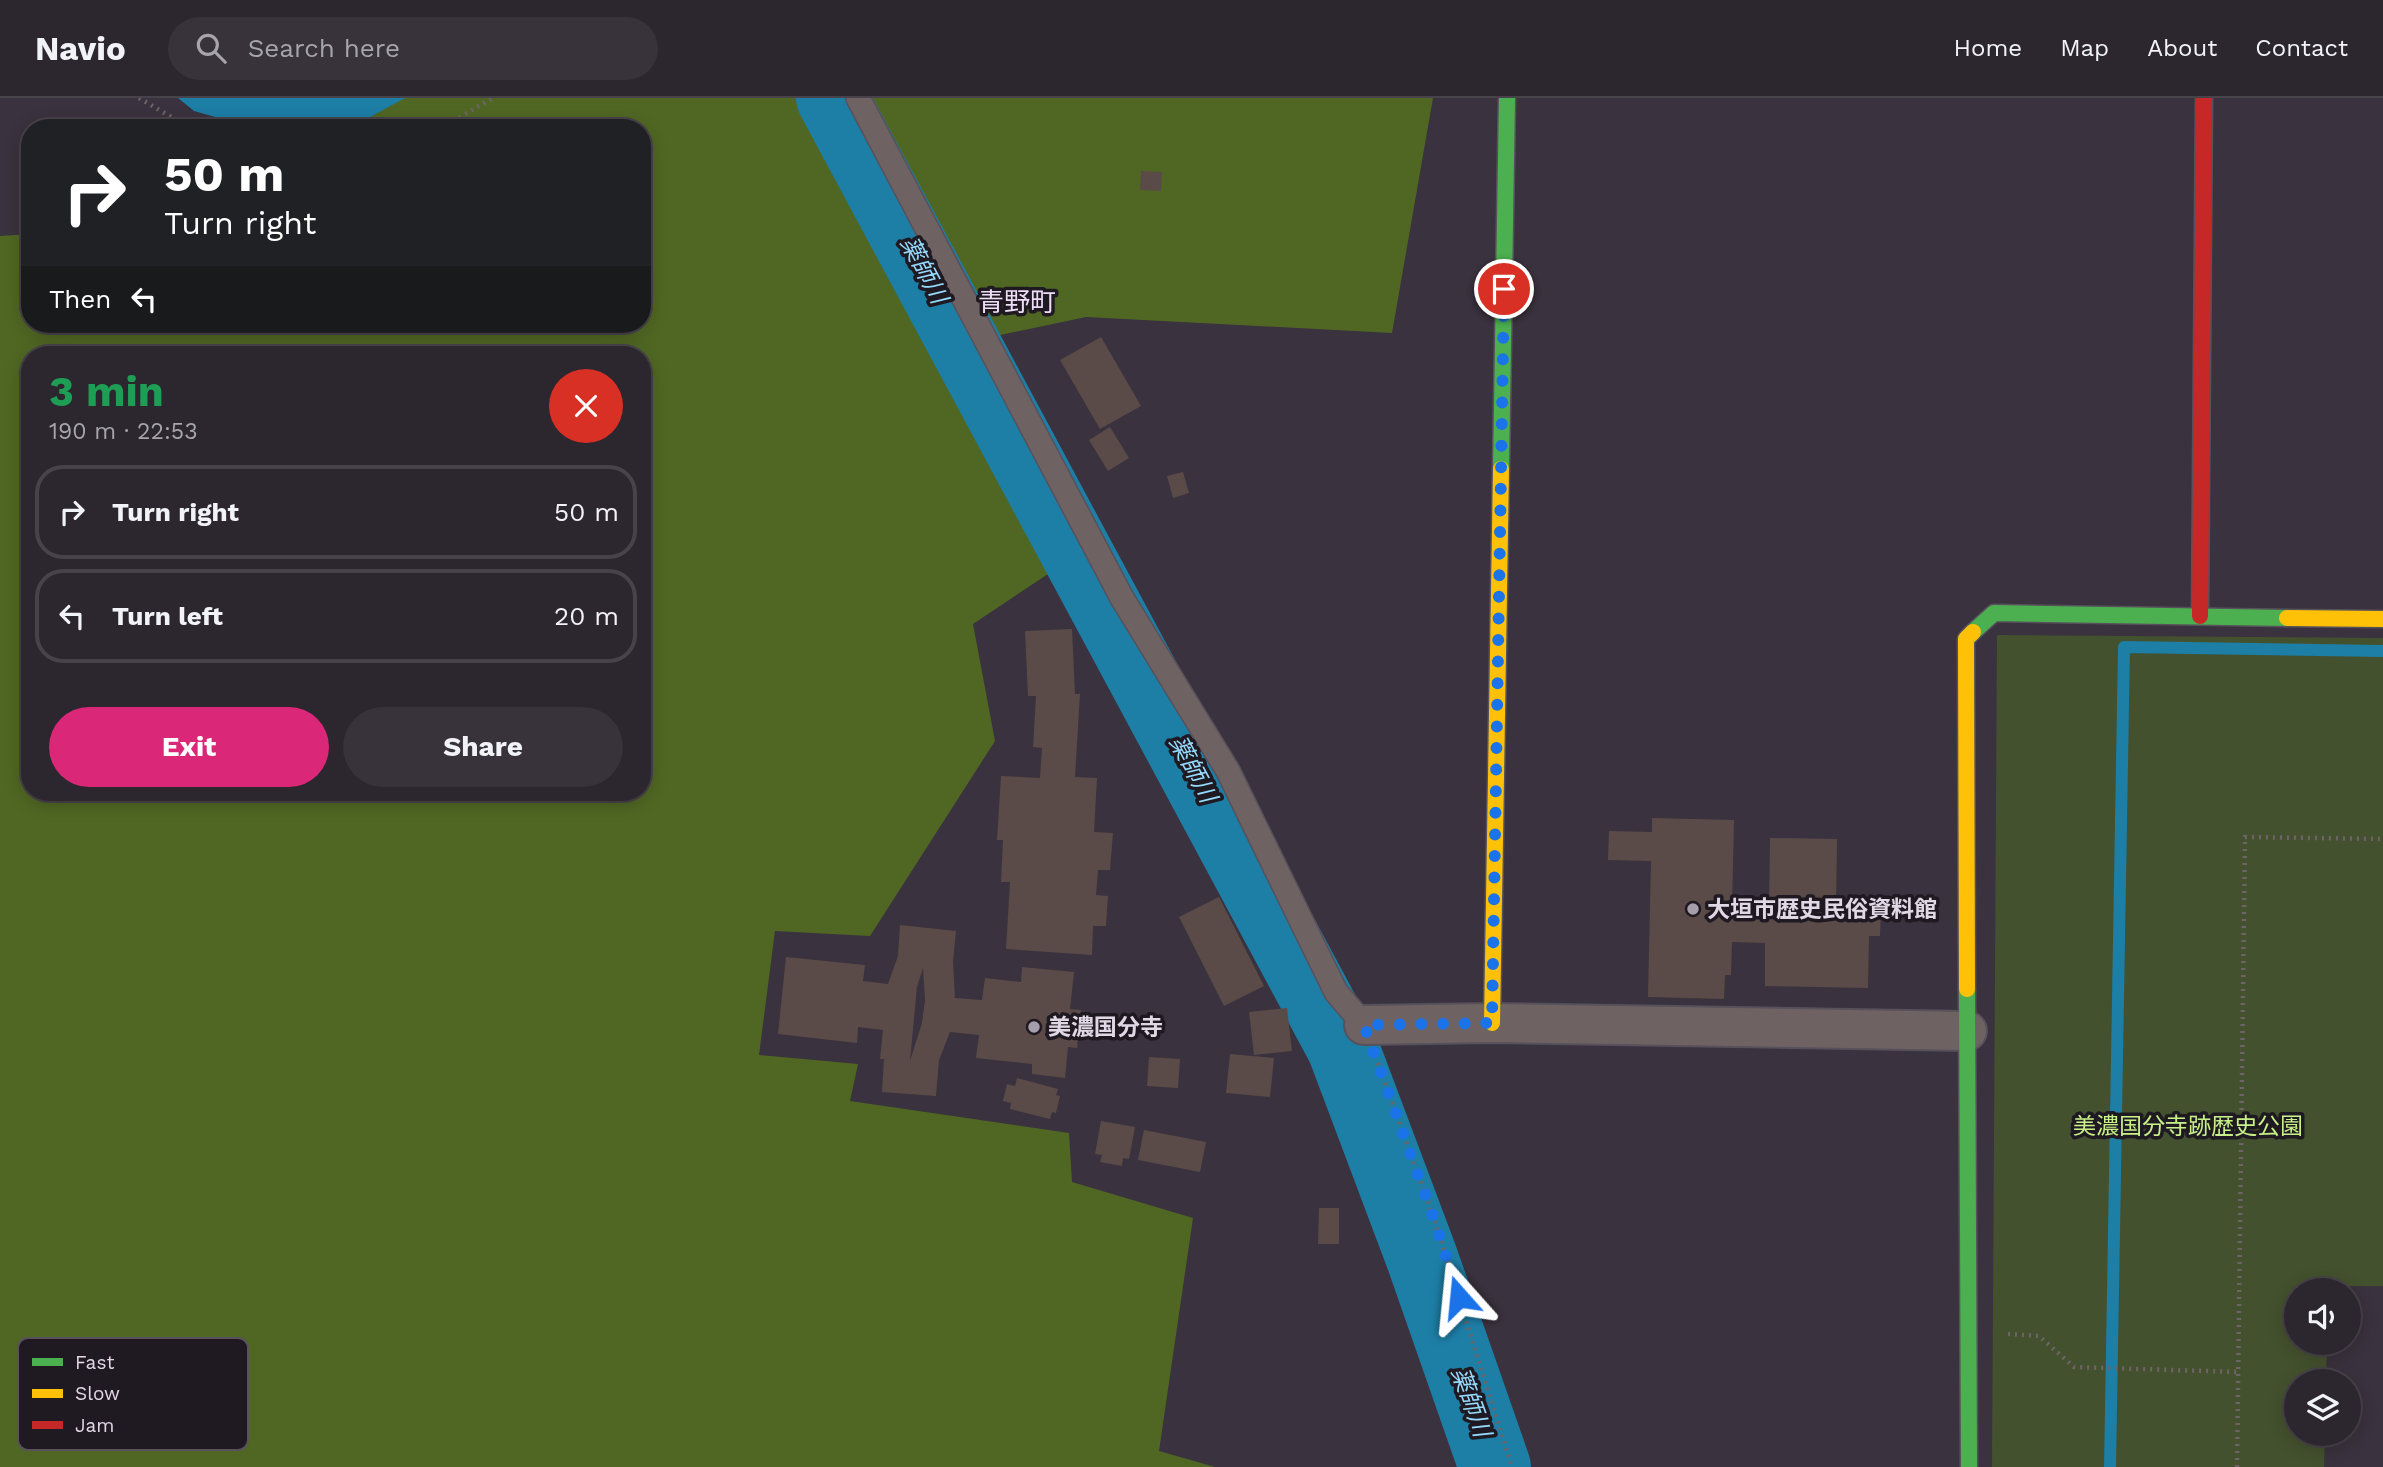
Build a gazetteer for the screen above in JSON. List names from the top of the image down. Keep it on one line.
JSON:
{"districts":["青野町"],"water":["薬師川"],"parks":["美濃国分寺跡歴史公園"],"places":["大垣市歴史民俗資料館","美濃国分寺"],"legend":["Fast","Slow","Jam"],"page":{"header":"Navio","search":"Search here","nav":["Home","Map","About","Contact"],"turn":["50 m","Turn right"],"then":"Then","heading":["3 min","190 m · 22:53"],"list":[{"name":"Turn right","value":"50 m"},{"name":"Turn left","value":"20 m"}],"buttons":["Exit","Share"]}}
